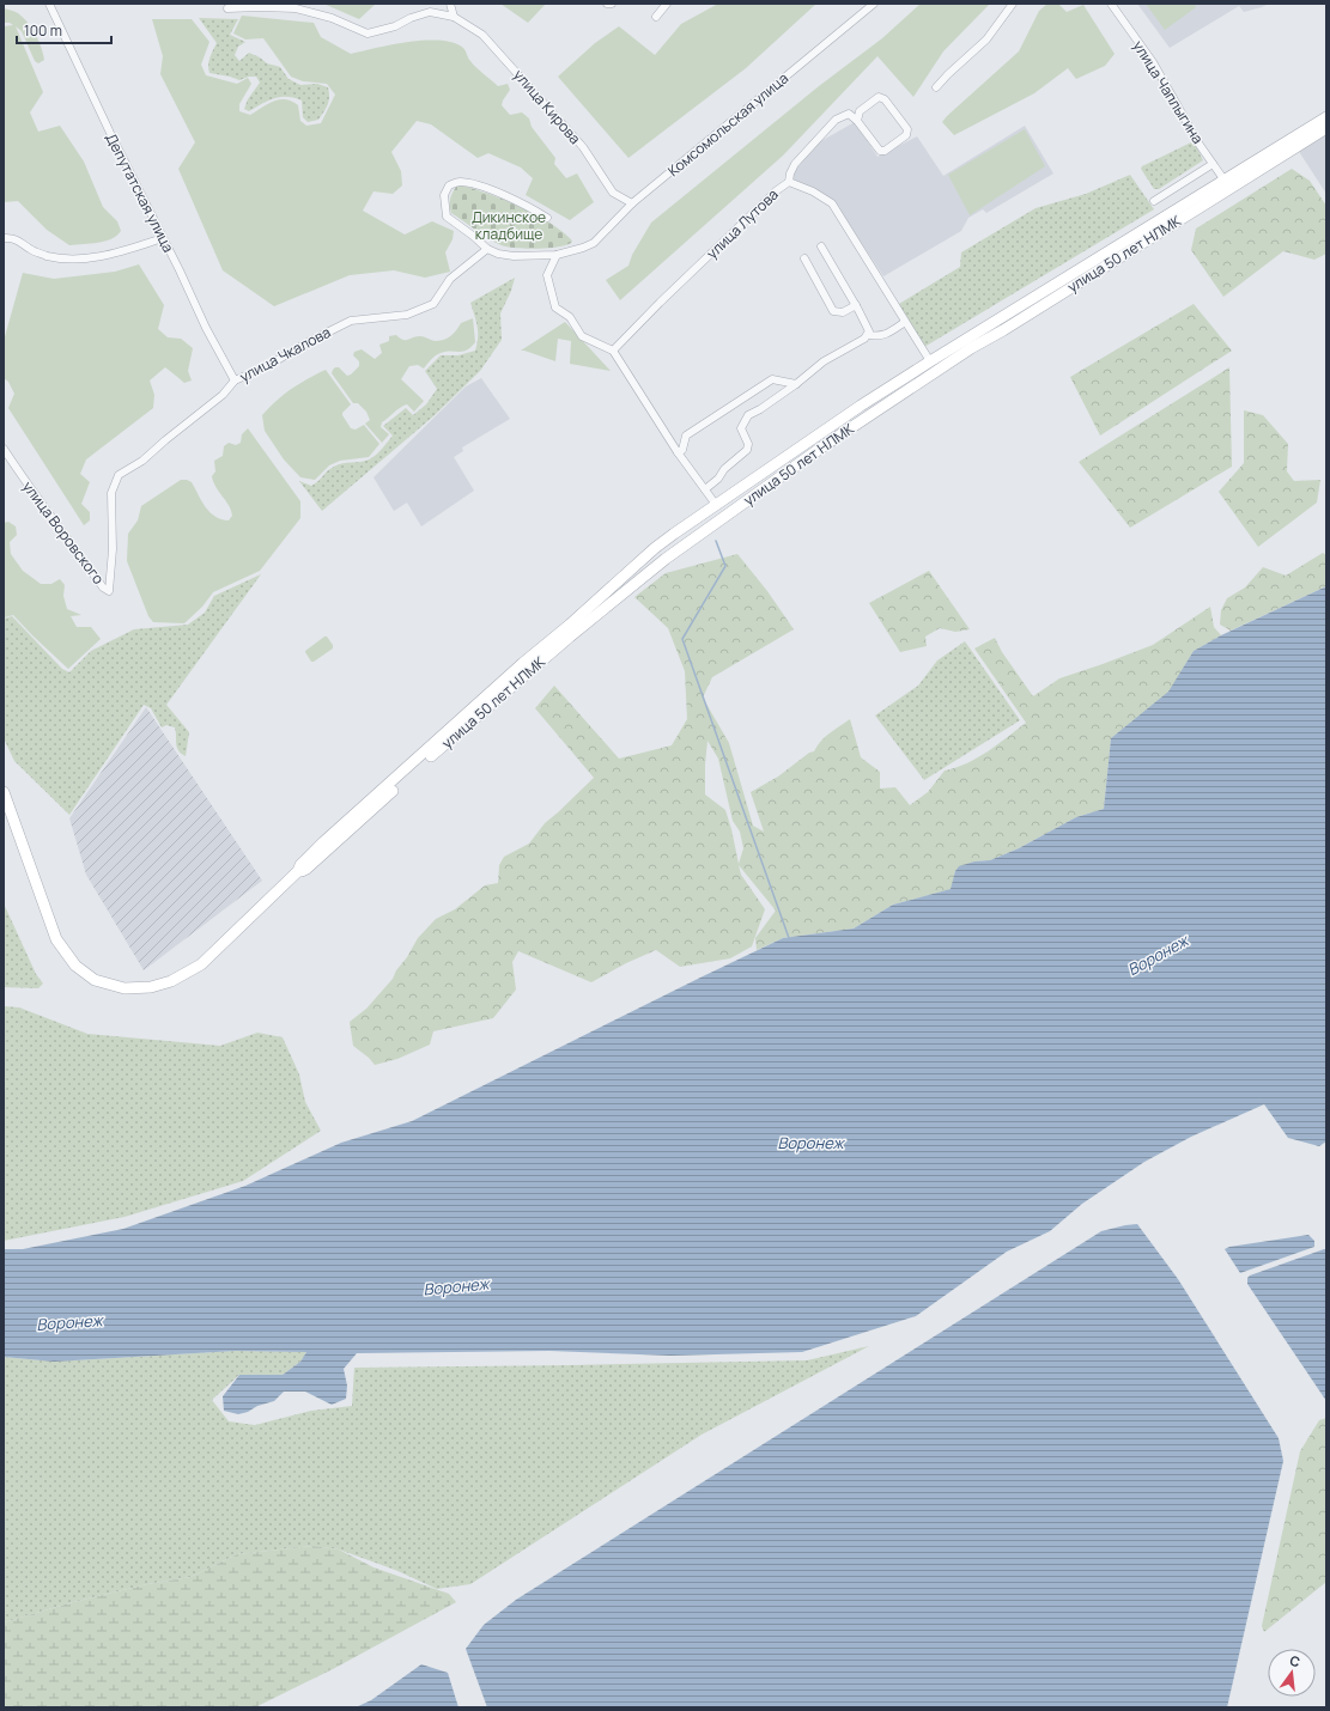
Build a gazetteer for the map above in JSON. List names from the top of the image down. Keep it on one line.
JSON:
{"streets":{"main road":["улица 50 лет НЛМК"],"street":["улица Чаплыгина","улица Кирова","Комсомольская улица","Депутатская улица","улица Лутова","улица Чкалова","улица Воровского"]},"crossings":[["улица Чаплыгина","улица 50 лет НЛМК"],["улица Кирова","Комсомольская улица"],["Депутатская улица","улица Чкалова"],["улица Лутова","улица 50 лет НЛМК"],["улица Чкалова","улица Воровского"]],"water":["Воронеж"],"parks":["Дикинское кладбище"],"scale_bar":"100 m","north":"top"}
